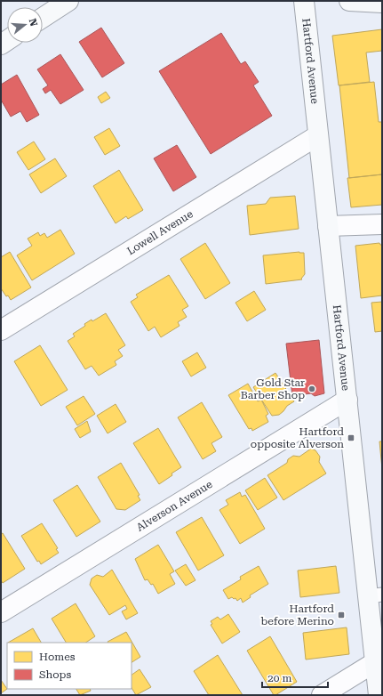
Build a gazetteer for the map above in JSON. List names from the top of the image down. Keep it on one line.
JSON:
{"streets":{"main road":["Hartford Avenue"],"street":["Lowell Avenue","Alverson Avenue"]},"crossings":[["Hartford Avenue","Lowell Avenue"],["Hartford Avenue","Alverson Avenue"]],"places":{"other":["Gold Star Barber Shop"],"transit":["Hartford opposite Alverson","Hartford before Merino"]},"legend":["Homes","Shops"],"scale_bar":"20 m","north":"right"}
